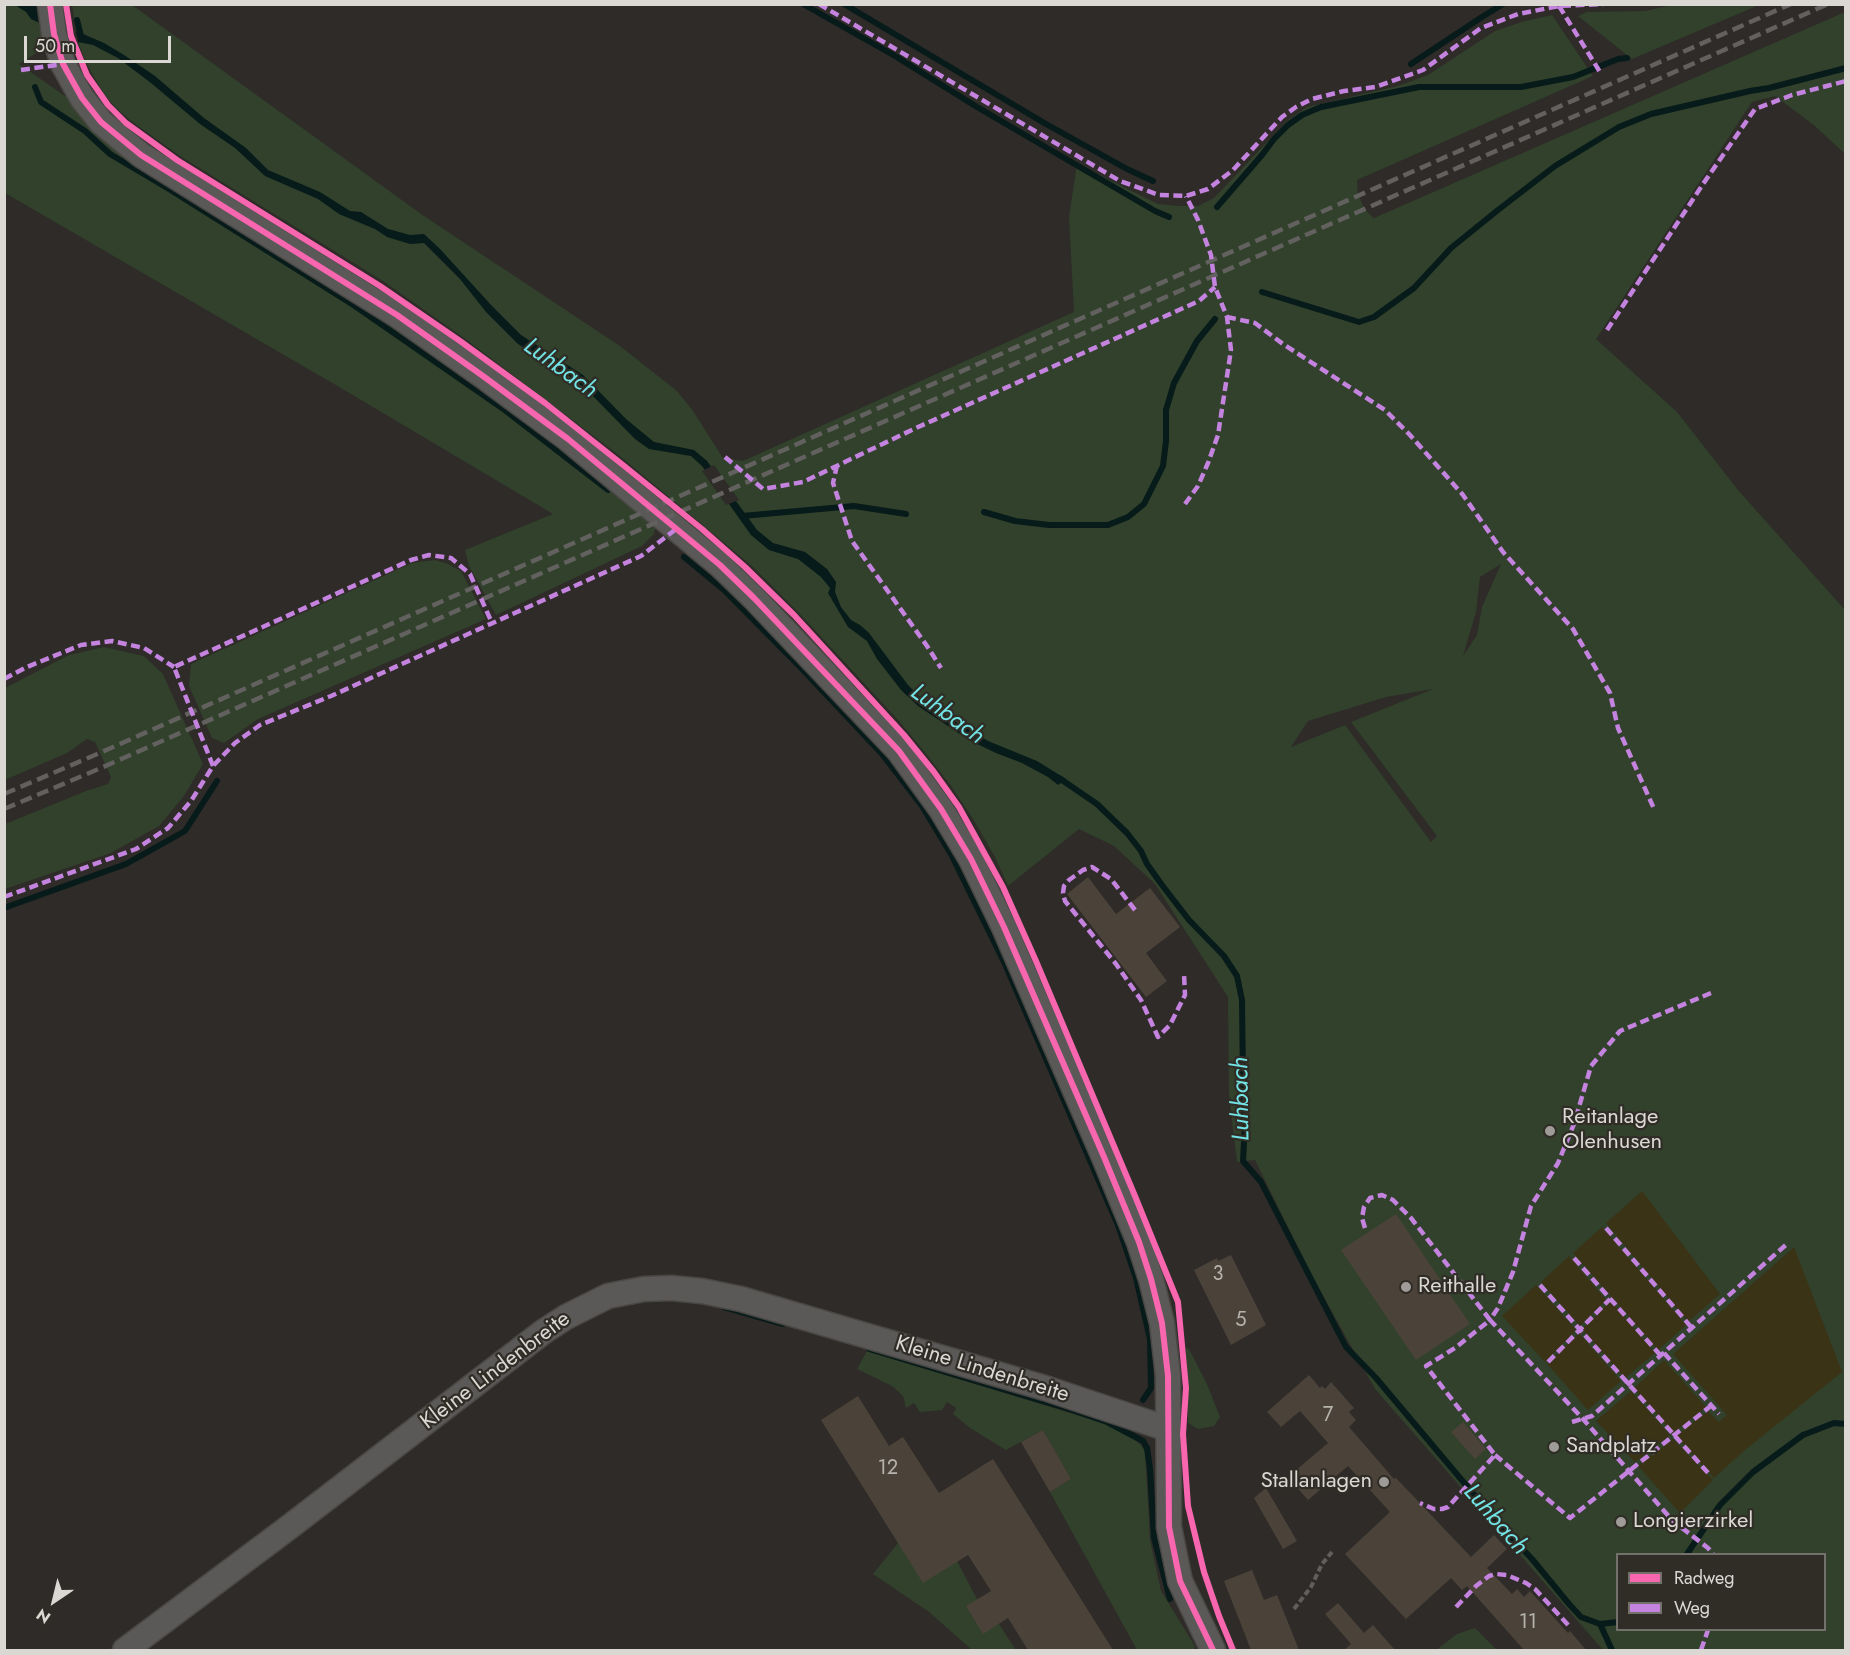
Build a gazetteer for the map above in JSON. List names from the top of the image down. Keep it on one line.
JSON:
{"streets":{"street":["Kleine Lindenbreite"]},"water":["Luhbach"],"places":["Reitanlage Olenhusen","Reithalle","Sandplatz","Stallanlagen","Longierzirkel"],"house_numbers":["3","5","7","12","11"],"legend":["Radweg","Weg"],"scale_bar":"50 m","north":"bottom left"}
